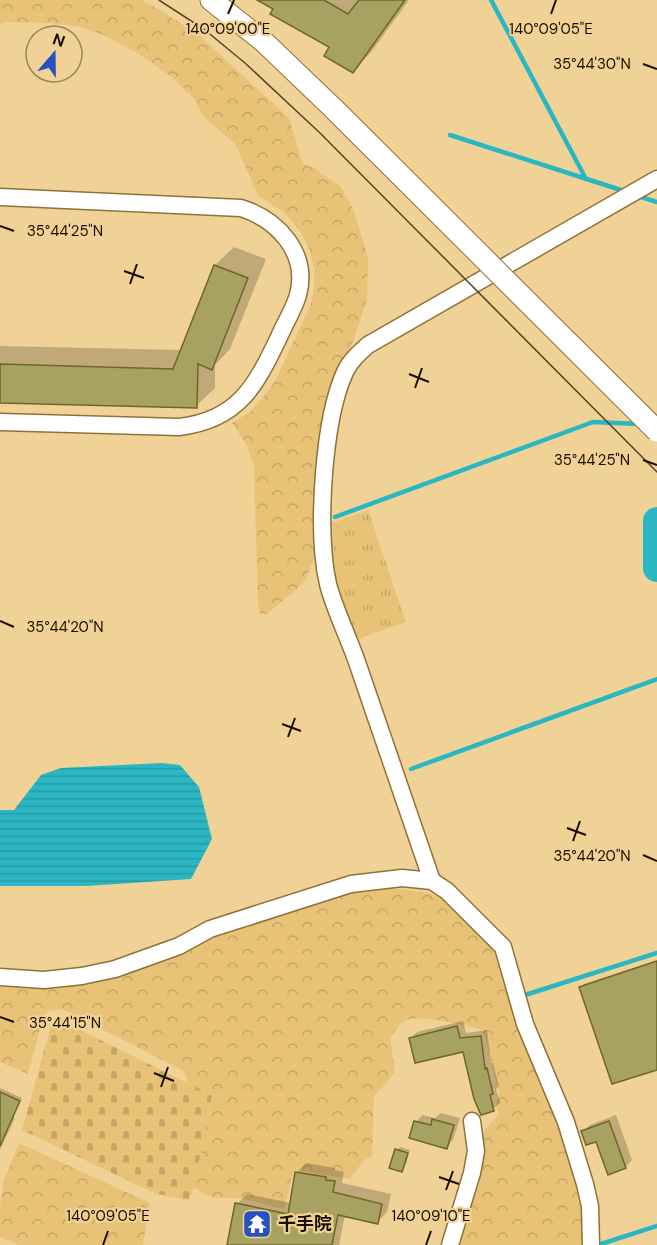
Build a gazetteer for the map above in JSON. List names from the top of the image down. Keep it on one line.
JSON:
{"places":{"temple":["千手院"]},"north":"top","coordinates":["140°09'00\"E","140°09'05\"E","35°44'30\"N","35°44'25\"N","35°44'20\"N","35°44'15\"N","140°09'10\"E"]}
